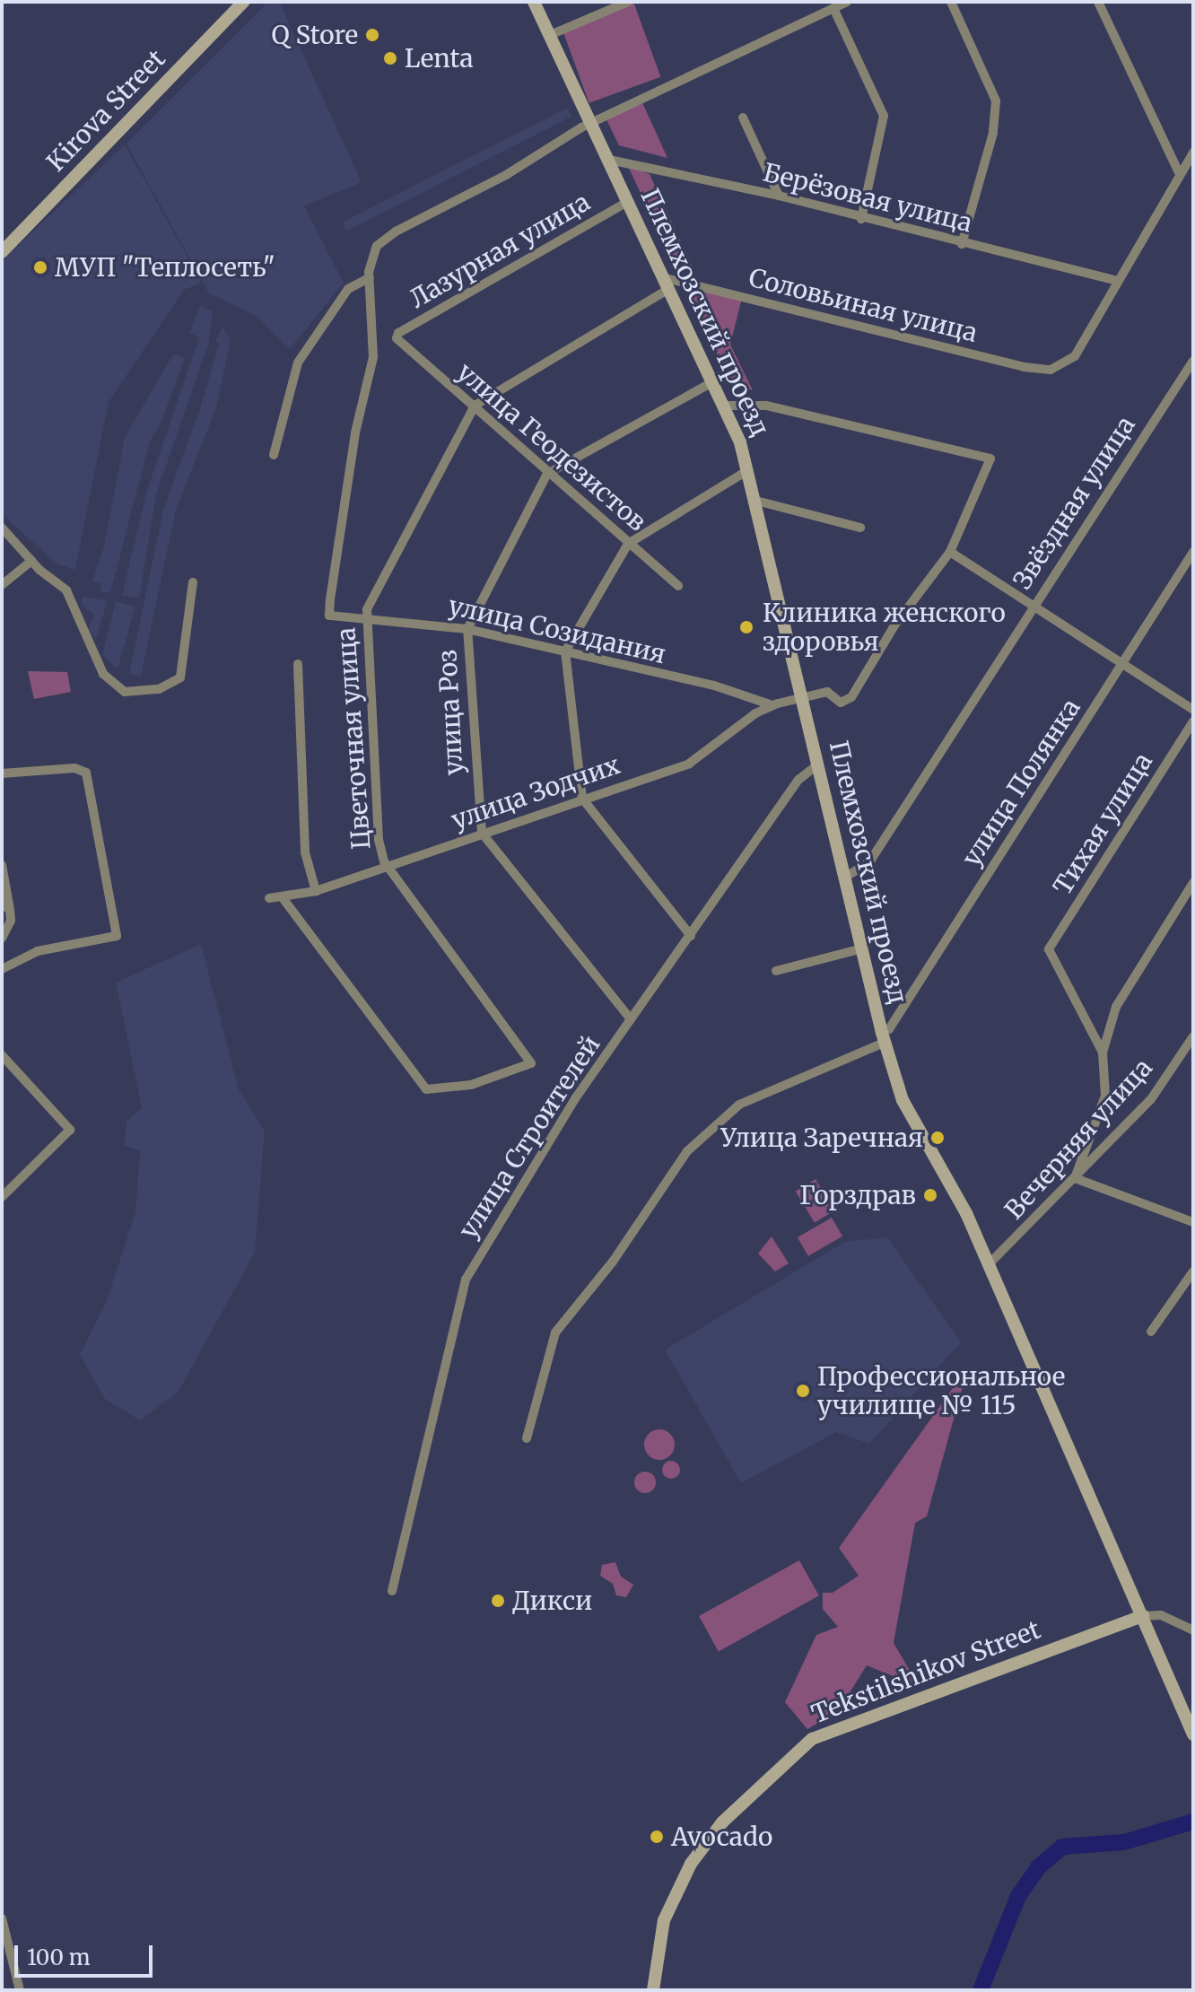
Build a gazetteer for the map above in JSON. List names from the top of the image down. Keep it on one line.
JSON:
{"streets":{"main road":["Kirova Street","Племхозский проезд","Tekstilshikov Street"],"street":["Берёзовая улица","Лазурная улица","Соловьиная улица","улица Геодезистов","Звёздная улица","улица Созидания","улица Роз","Цветочная улица","улица Полянка","улица Зодчих","Тихая улица","улица Строителей","Вечерняя улица"]},"crossings":[["Берёзовая улица","Соловьиная улица"],["Берёзовая улица","Племхозский проезд"],["Лазурная улица","Племхозский проезд"],["Лазурная улица","улица Геодезистов"],["Лазурная улица","улица Созидания"],["Соловьиная улица","Племхозский проезд"],["Племхозский проезд","Звёздная улица"],["Племхозский проезд","улица Полянка"],["Племхозский проезд","улица Зодчих"],["Племхозский проезд","улица Строителей"],["Племхозский проезд","Вечерняя улица"],["улица Геодезистов","улица Роз"],["улица Геодезистов","Цветочная улица"],["улица Созидания","улица Роз"],["улица Созидания","Цветочная улица"],["улица Созидания","улица Зодчих"],["улица Роз","улица Зодчих"],["Цветочная улица","улица Зодчих"]],"places":["Q Store","Lenta","МУП \"Теплосеть\"","Клиника женского здоровья","Улица Заречная","Горздрав","Профессиональное училище № 115","Дикси","Avocado"],"scale_bar":"100 m"}
